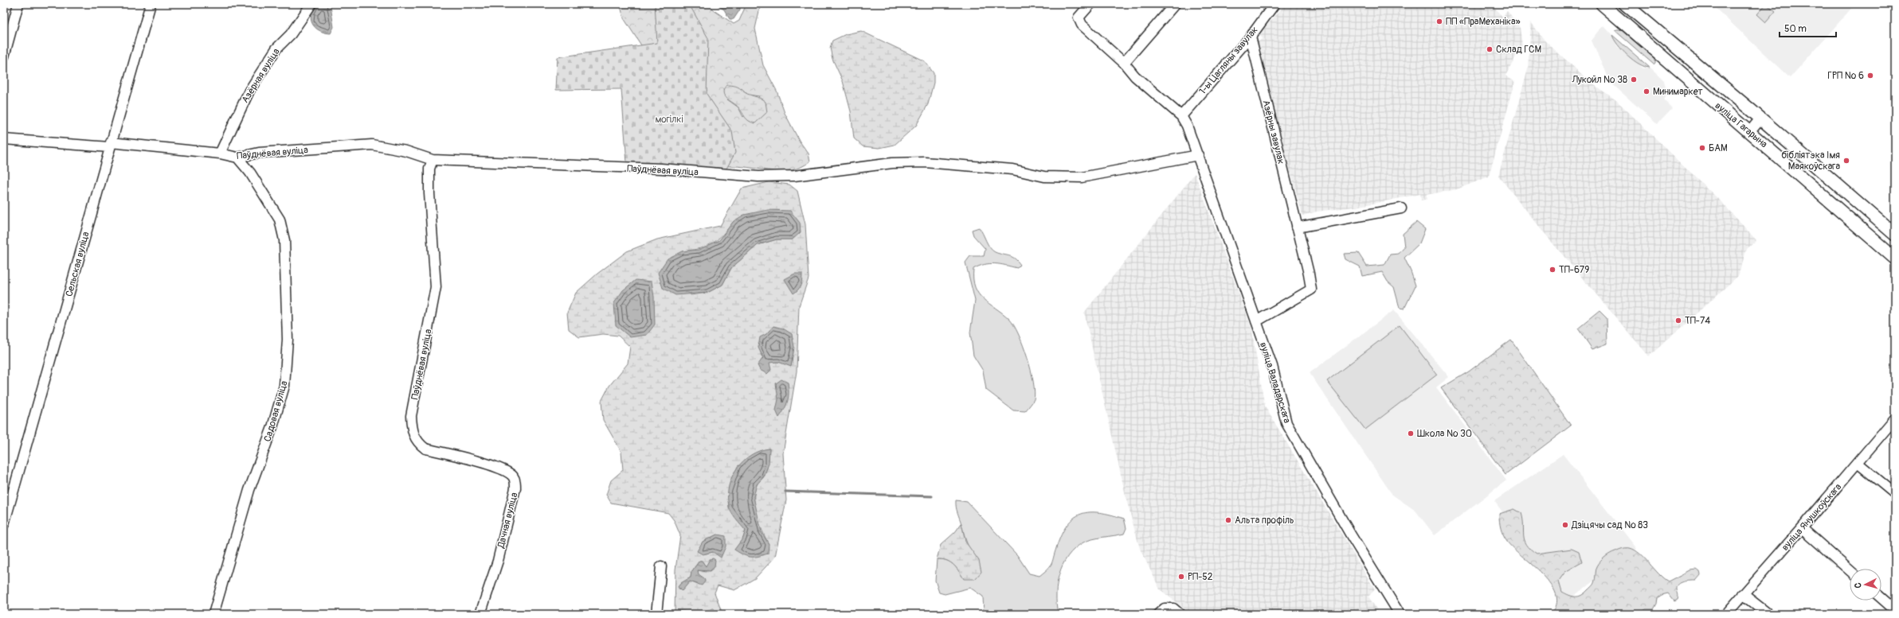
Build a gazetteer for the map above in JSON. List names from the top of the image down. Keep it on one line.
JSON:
{"streets":{"main road":["вуліца Гагарына"],"street":["1-ы Цагляны завулак","Азёрная вуліца","Азёрны завулак","Паўднёвая вуліца","Сельская вуліца","вуліца Валадарскага","Садовая вуліца","вуліца Янушкоўскага","Дачная вуліца"]},"crossings":[["1-ы Цагляны завулак","Азёрны завулак"],["1-ы Цагляны завулак","вуліца Валадарскага"],["Азёрная вуліца","Паўднёвая вуліца"],["Азёрны завулак","вуліца Валадарскага"],["Паўднёвая вуліца","Сельская вуліца"],["Паўднёвая вуліца","вуліца Валадарскага"],["Паўднёвая вуліца","Садовая вуліца"],["Паўднёвая вуліца","Дачная вуліца"]],"parks":["могілкі"],"places":["ПП «ПраМеханіка»","Склад ГСМ","ГРП № 6","Лукойл № 38","Минимаркет","БАМ","бібліятэка Імя Маякоўскага","ТП-679","ТП-74","Школа № 30","Альта профіль","Дзіцячы сад № 83","РП-52"],"scale_bar":"50 m","north":"left"}
